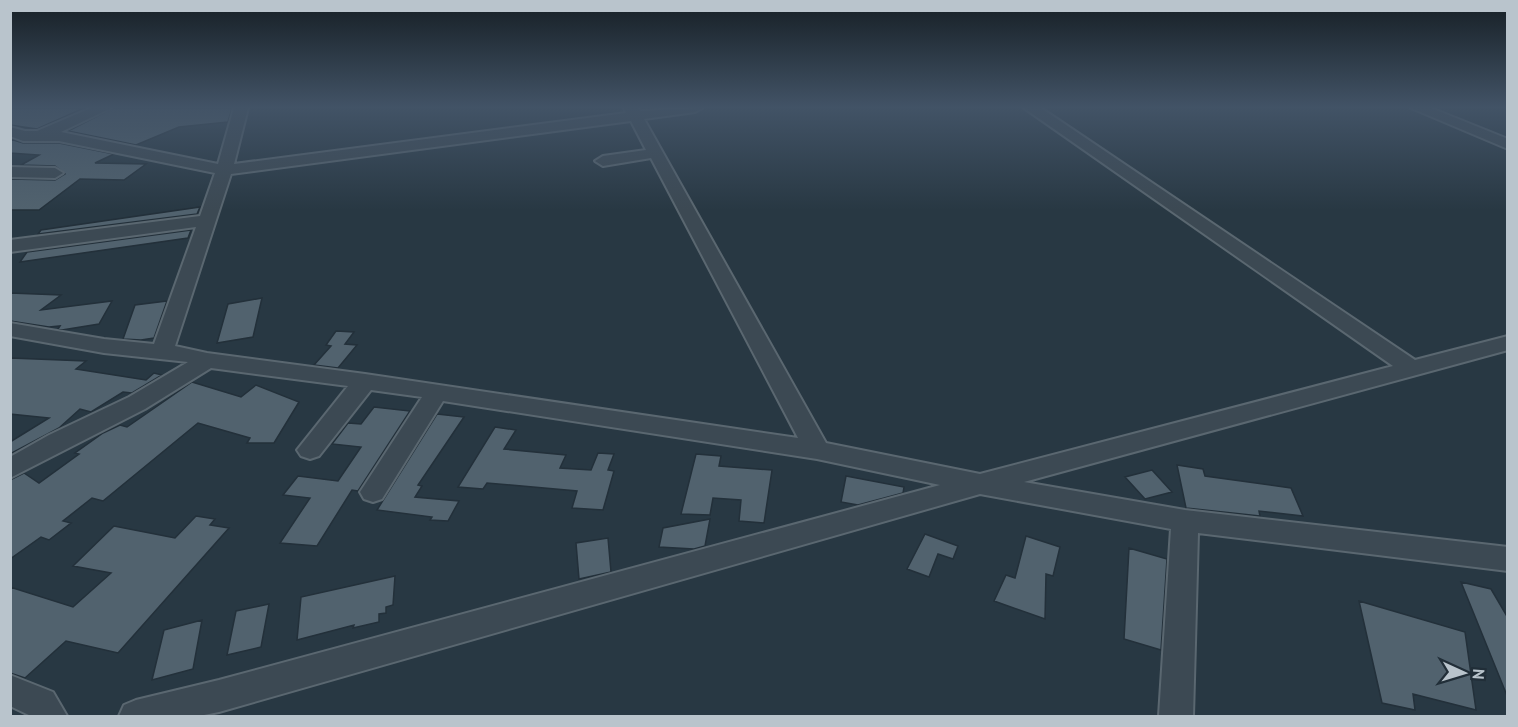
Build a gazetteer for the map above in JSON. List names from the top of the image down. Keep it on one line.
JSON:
{"north":"right"}
